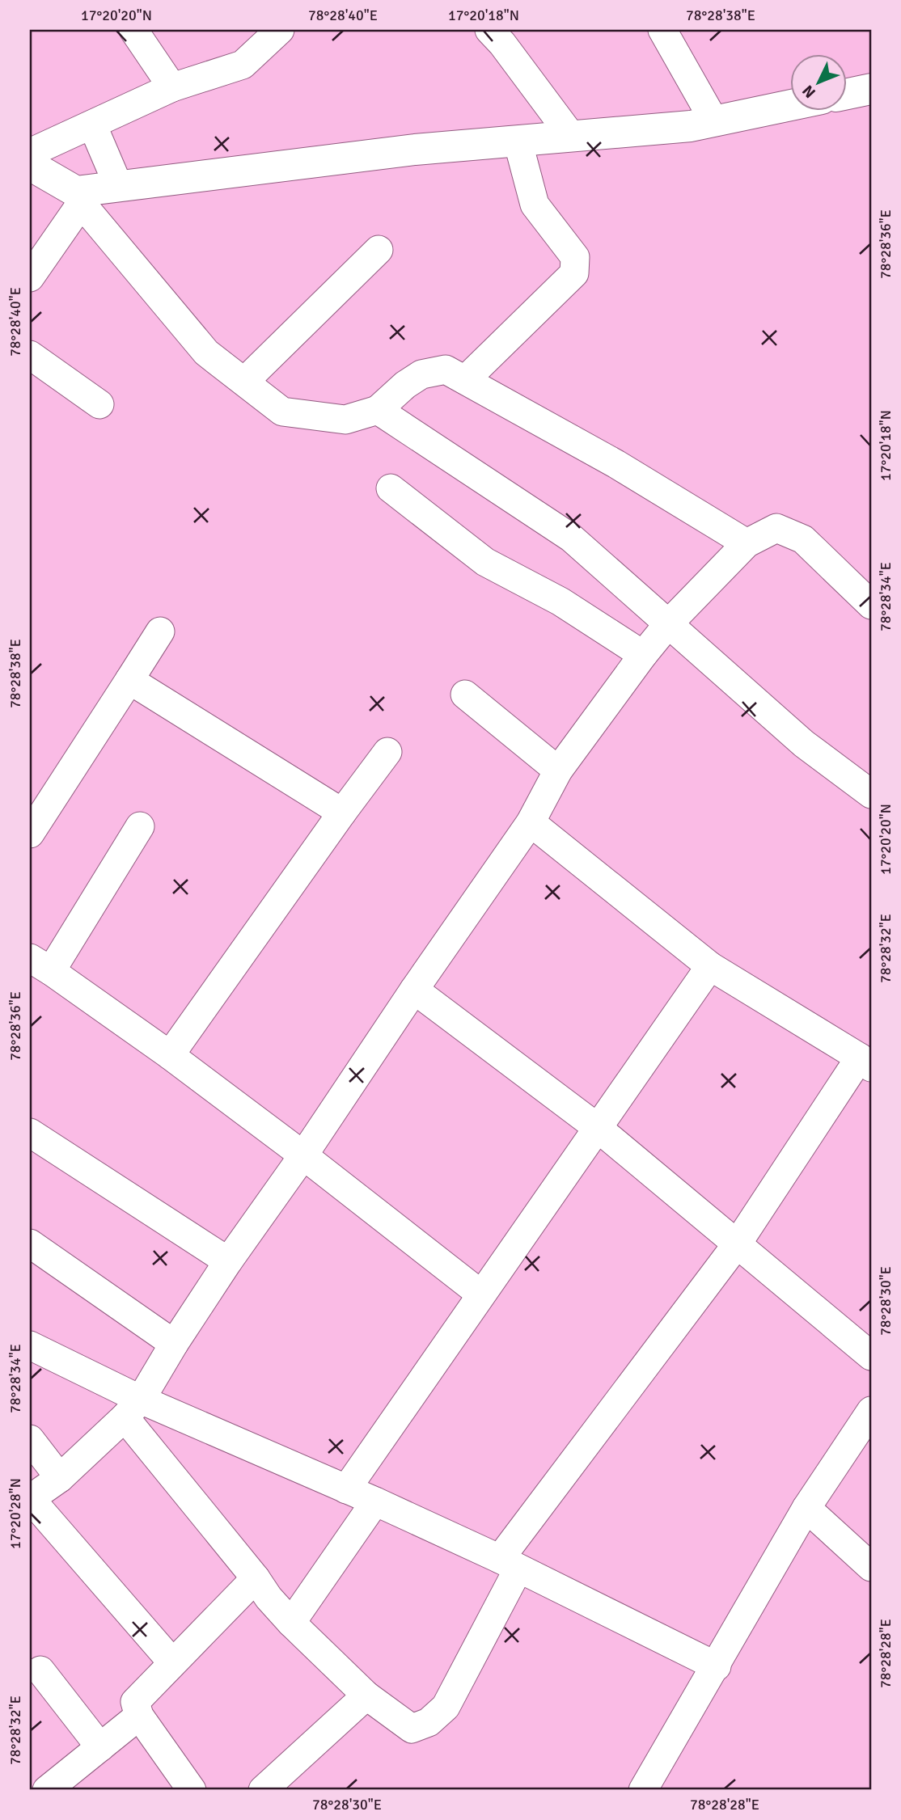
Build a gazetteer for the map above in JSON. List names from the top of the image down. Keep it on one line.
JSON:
{"north":"bottom left","coordinates":["17°20'20\"N","78°28'40\"E","17°20'18\"N","78°28'38\"E","78°28'36\"E","78°28'34\"E","78°28'32\"E","78°28'30\"E","17°20'28\"N","78°28'28\"E"]}
